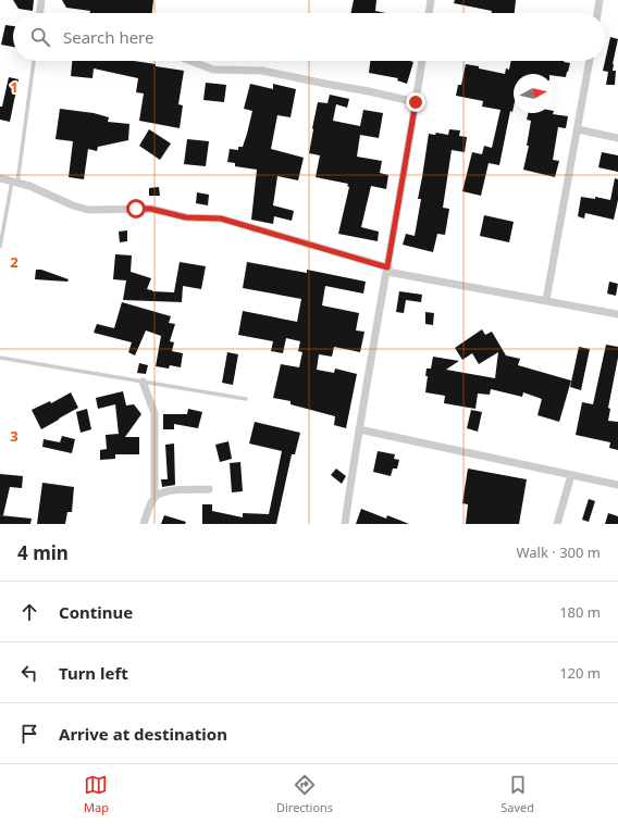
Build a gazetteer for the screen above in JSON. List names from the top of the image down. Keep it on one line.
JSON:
{"north":"right","page":{"search":"Search here","heading":["4 min","Walk · 300 m"],"list":[["Continue","180 m"],["Turn left","120 m"],"Arrive at destination"],"nav":["Map","Directions","Saved"]},"grid":{"rows":["1","2","3"]}}
